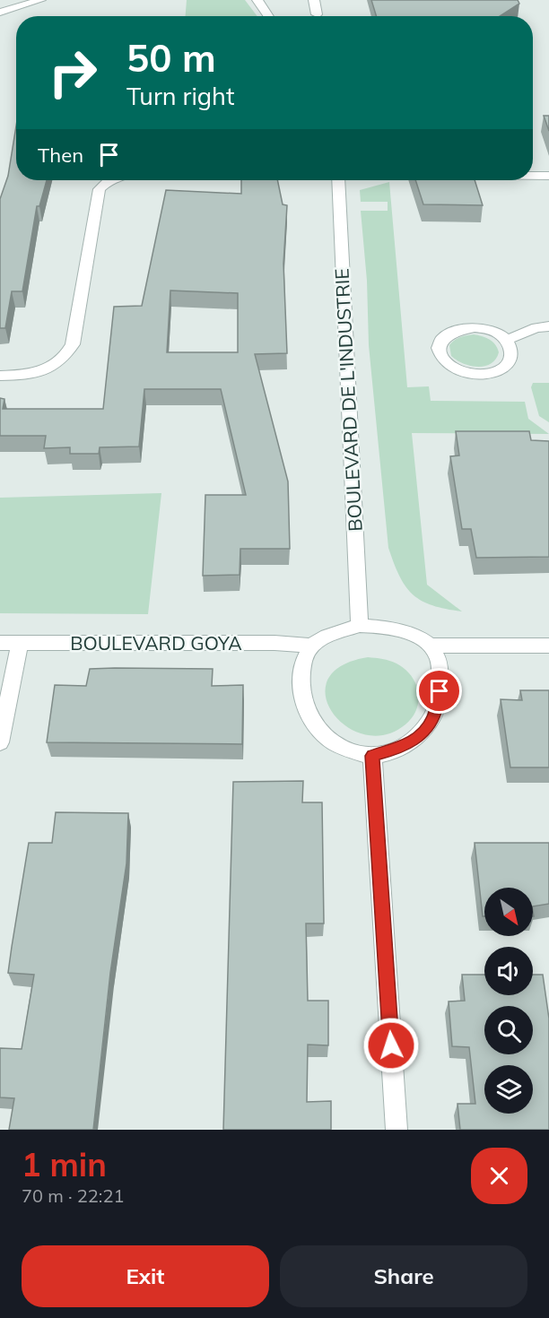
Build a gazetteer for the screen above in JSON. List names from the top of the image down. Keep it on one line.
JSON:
{"streets":{"street":["BOULEVARD DE L'INDUSTRIE","BOULEVARD GOYA"]},"crossings":[["BOULEVARD DE L'INDUSTRIE","BOULEVARD GOYA"]],"north":"bottom right","page":{"turn":["50 m","Turn right"],"then":"Then","heading":["1 min","70 m · 22:21"],"buttons":["Exit","Share"]}}
